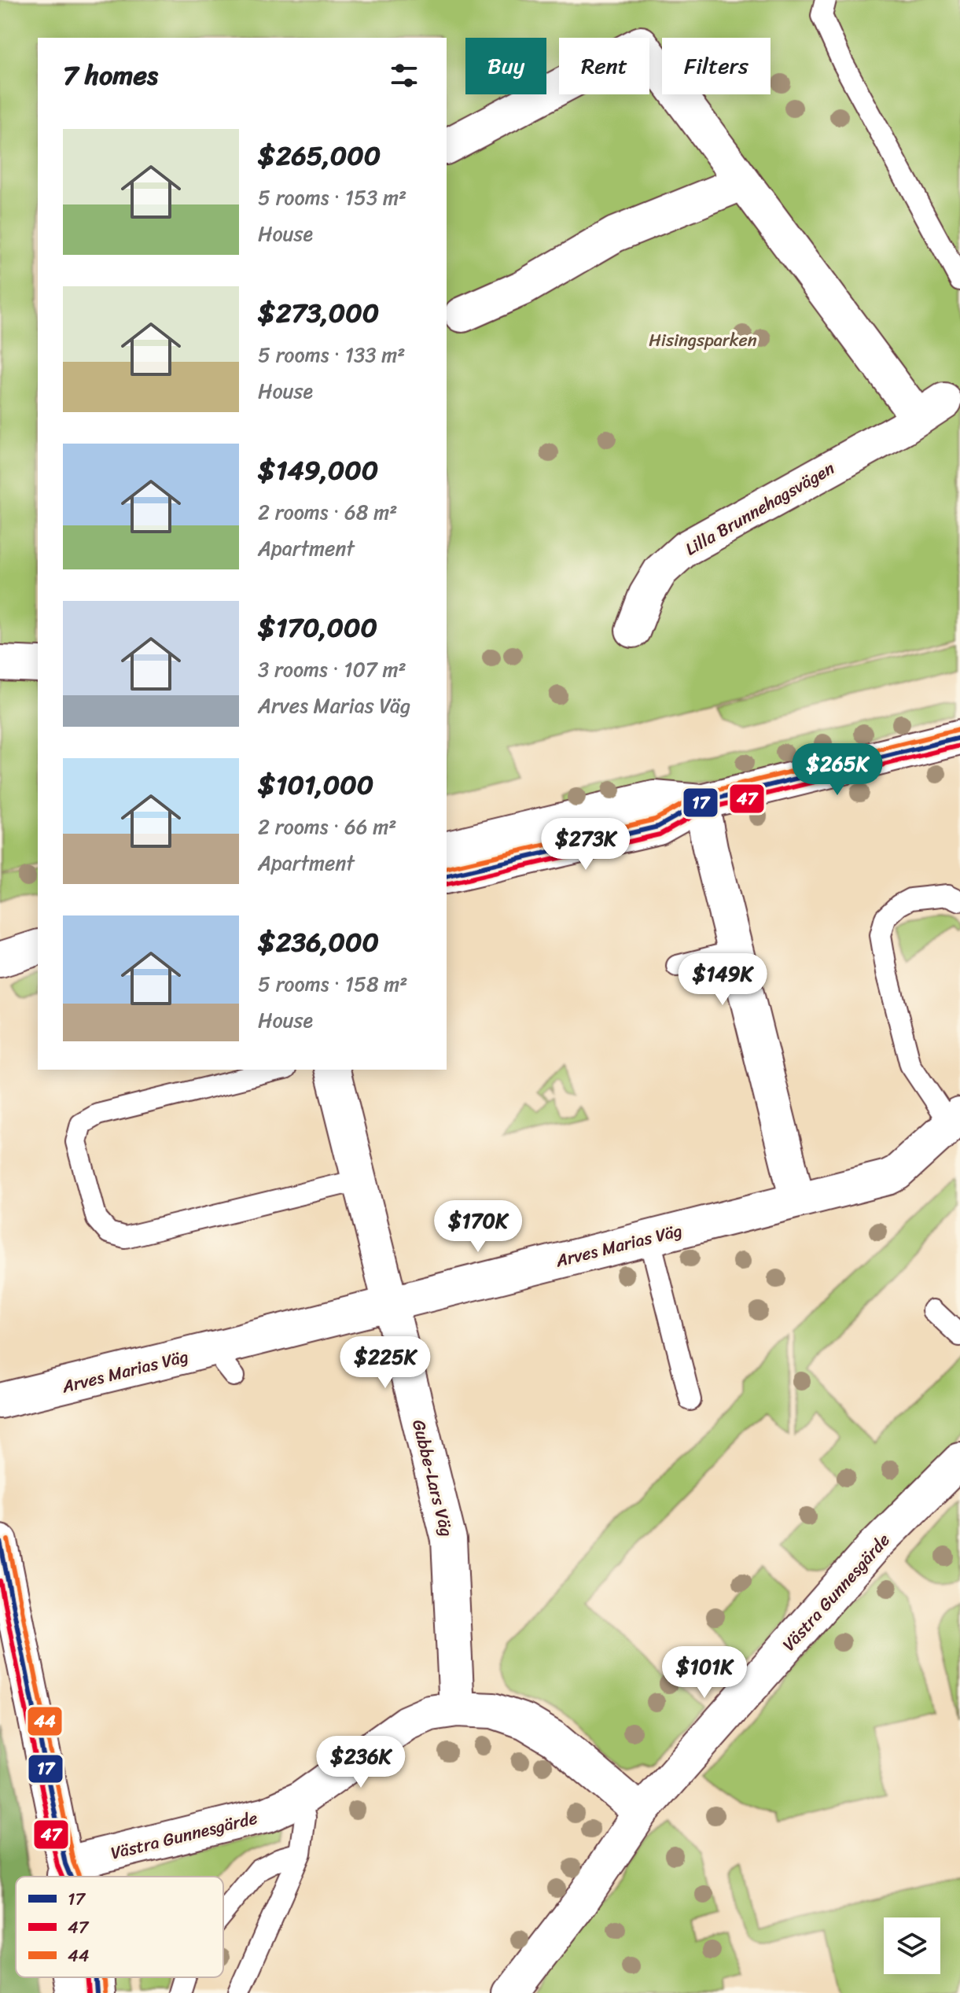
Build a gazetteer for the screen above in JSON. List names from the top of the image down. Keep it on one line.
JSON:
{"streets":{"street":["Lilla Brunnehagsvägen","Arves Marias Väg","Gubbe-Lars Väg","Västra Gunnesgärde"]},"crossings":[["Arves Marias Väg","Gubbe-Lars Väg"],["Gubbe-Lars Väg","Västra Gunnesgärde"]],"parks":["Hisingsparken"],"lines":["transit line 44","transit line 17","transit line 47"],"legend":["17","47","44"],"page":{"chip":["Buy","Rent","Filters"],"heading":"7 homes","list":[{"name":"$265,000","note":"5 rooms · 153 m² · House"},{"name":"$273,000","note":"5 rooms · 133 m² · House"},{"name":"$149,000","note":"2 rooms · 68 m² · Apartment"},{"name":"$170,000","note":"3 rooms · 107 m² · Arves Marias Väg"},{"name":"$101,000","note":"2 rooms · 66 m² · Apartment"},{"name":"$236,000","note":"5 rooms · 158 m² · House"}],"price":["$265K","$273K","$149K","$170K","$225K","$101K","$236K"]}}
